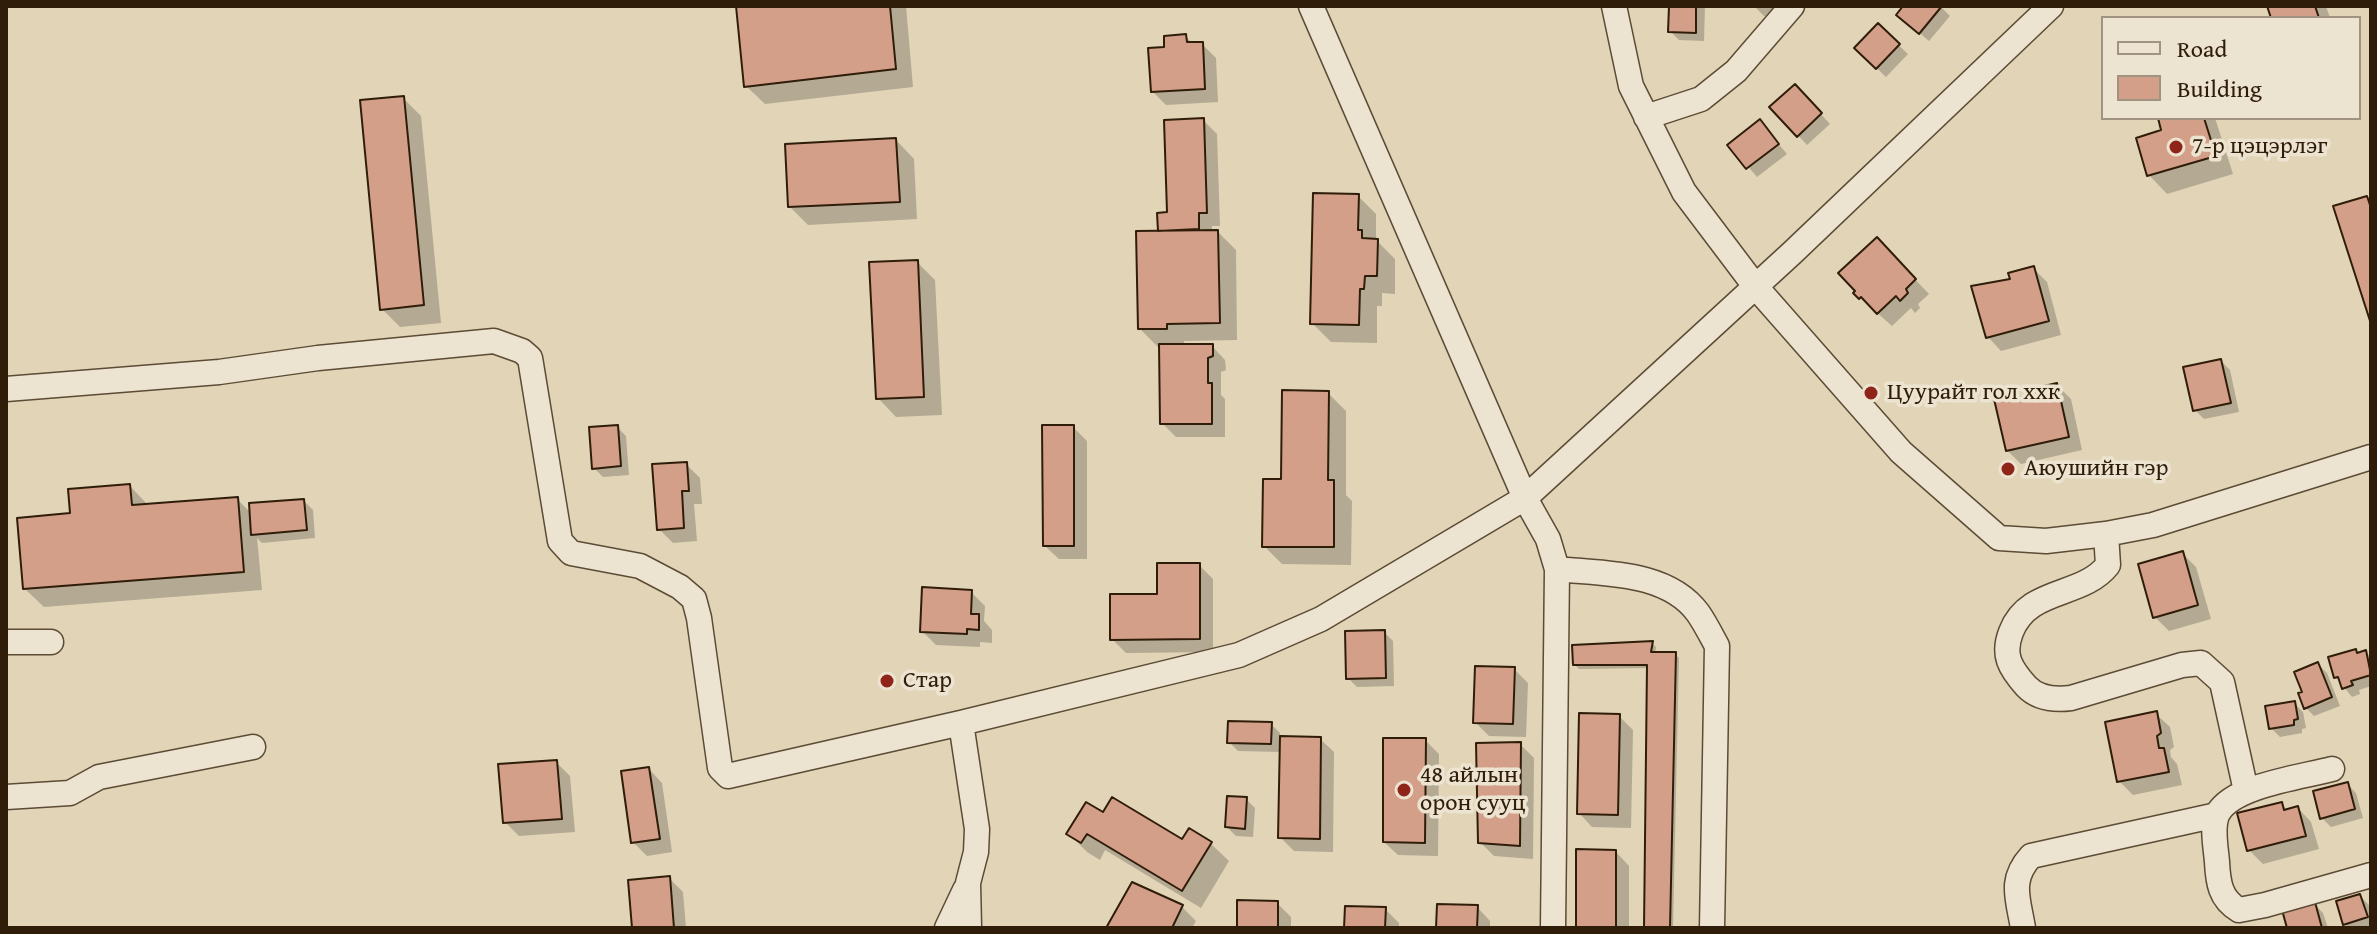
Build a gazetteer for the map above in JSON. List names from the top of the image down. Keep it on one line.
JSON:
{"places":["7-р цэцэрлэг","Цуурайт гол ххк","Аюушийн гэр","Стар","48 айлын орон сууц"],"legend":["Road","Building"]}
